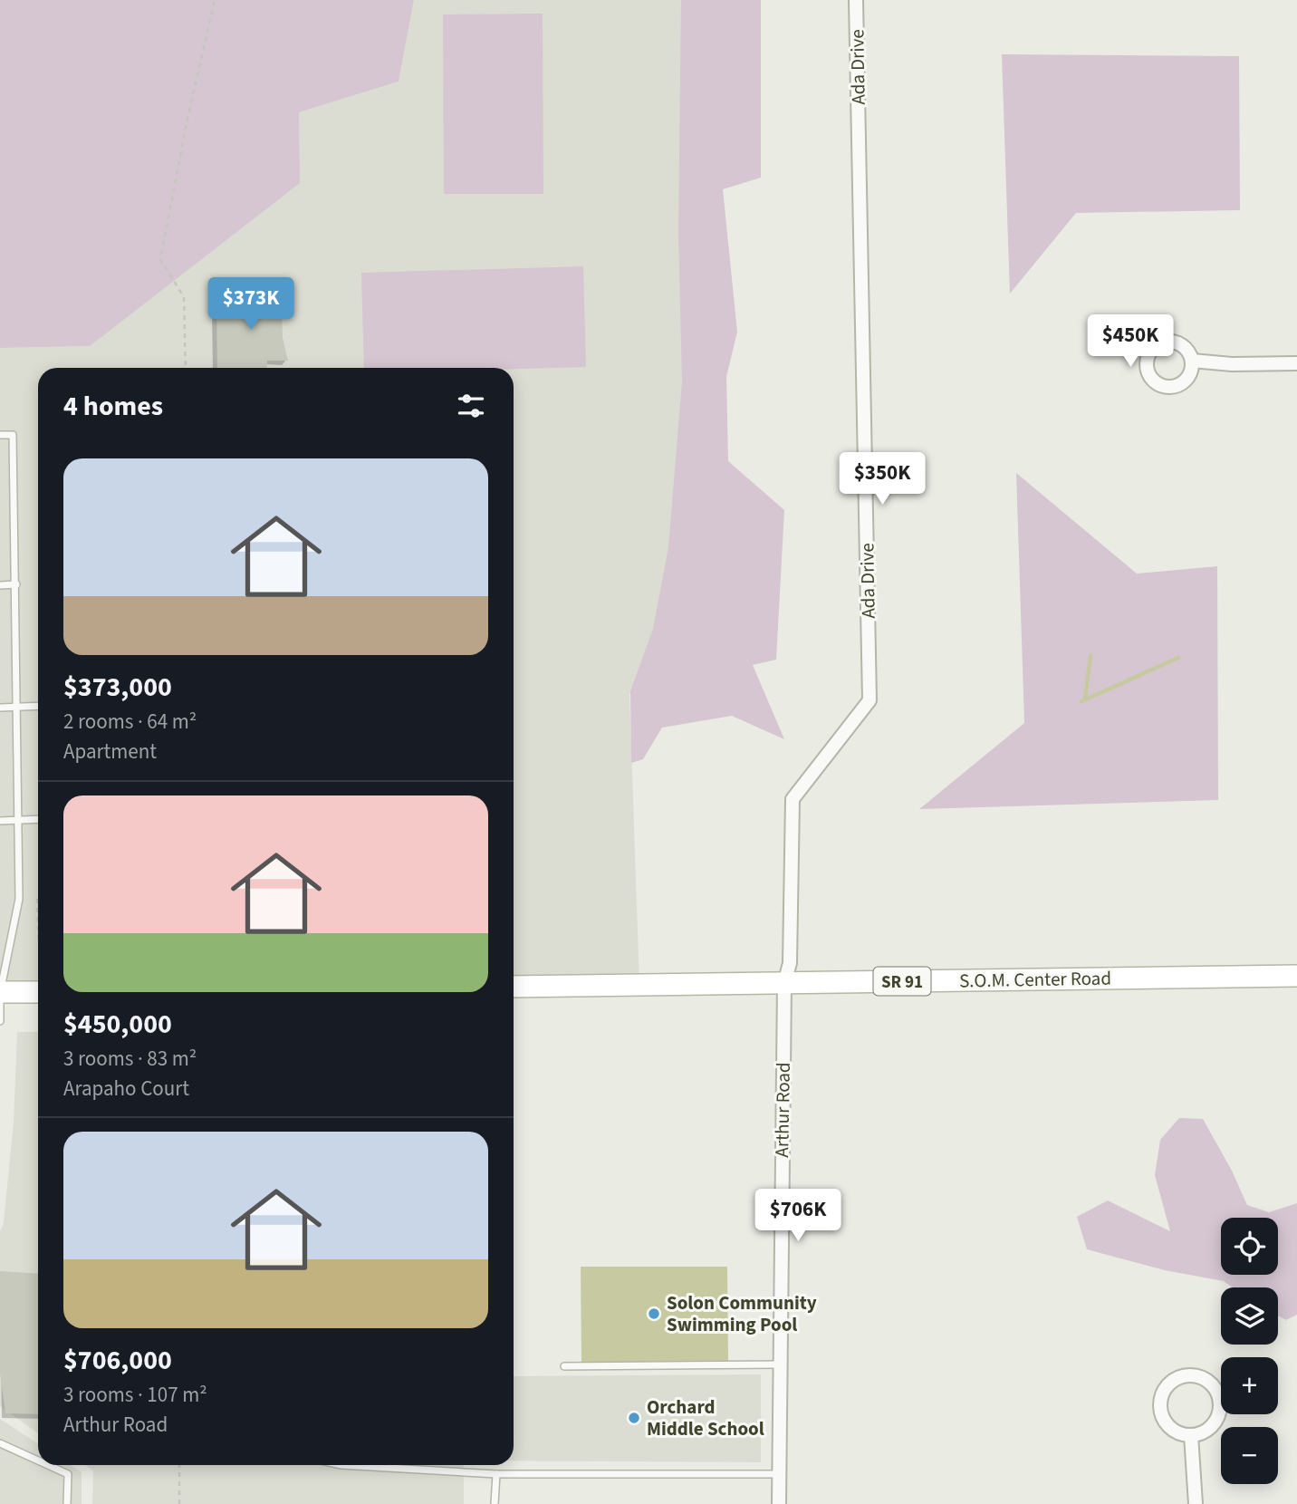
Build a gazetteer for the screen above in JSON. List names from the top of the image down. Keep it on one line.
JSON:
{"streets":{"main road":["S.O.M. Center Road","SR 91"],"street":["Ada Drive","Arthur Road"]},"crossings":[["Ada Drive","S.O.M. Center Road"],["Ada Drive","Arthur Road"],["S.O.M. Center Road","Arthur Road"]],"places":["Solon Community Swimming Pool","Orchard Middle School"],"page":{"price":["$373K","$450K","$350K","$706K"],"heading":"4 homes","list":[{"name":"$373,000","note":"2 rooms · 64 m² · Apartment"},{"name":"$450,000","note":"3 rooms · 83 m² · Arapaho Court"},{"name":"$706,000","note":"3 rooms · 107 m² · Arthur Road"}],"map_buttons":["+","−"]}}
